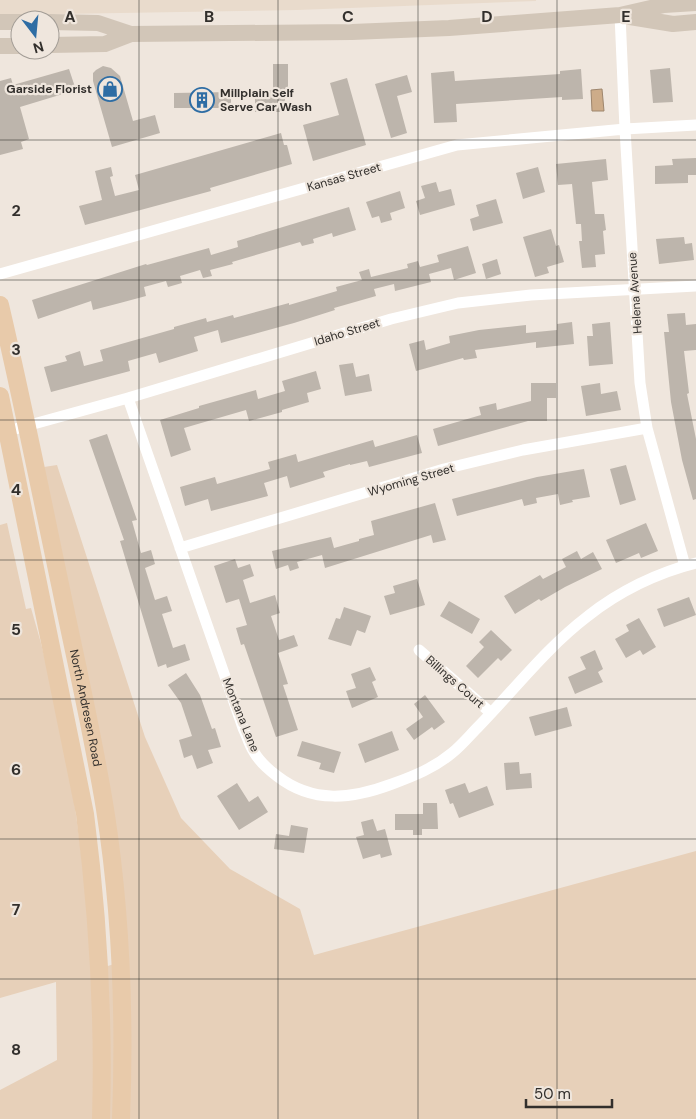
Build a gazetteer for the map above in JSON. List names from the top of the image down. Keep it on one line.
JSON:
{"streets":{"main road":["North Andresen Road"],"street":["Kansas Street","Helena Avenue","Idaho Street","Wyoming Street","Billings Court","Montana Lane"]},"crossings":[["Kansas Street","Helena Avenue"],["Helena Avenue","Idaho Street"],["Helena Avenue","Wyoming Street"],["Helena Avenue","Montana Lane"],["Idaho Street","North Andresen Road"],["Idaho Street","Montana Lane"],["Wyoming Street","Montana Lane"],["Billings Court","Montana Lane"]],"places":{"shop":["Garside Florist"],"building":["Millplain Self Serve Car Wash"]},"scale_bar":"50 m","north":"bottom","grid":{"columns":["A","B","C","D","E"],"rows":["2","3","4","5","6","7","8"]}}
